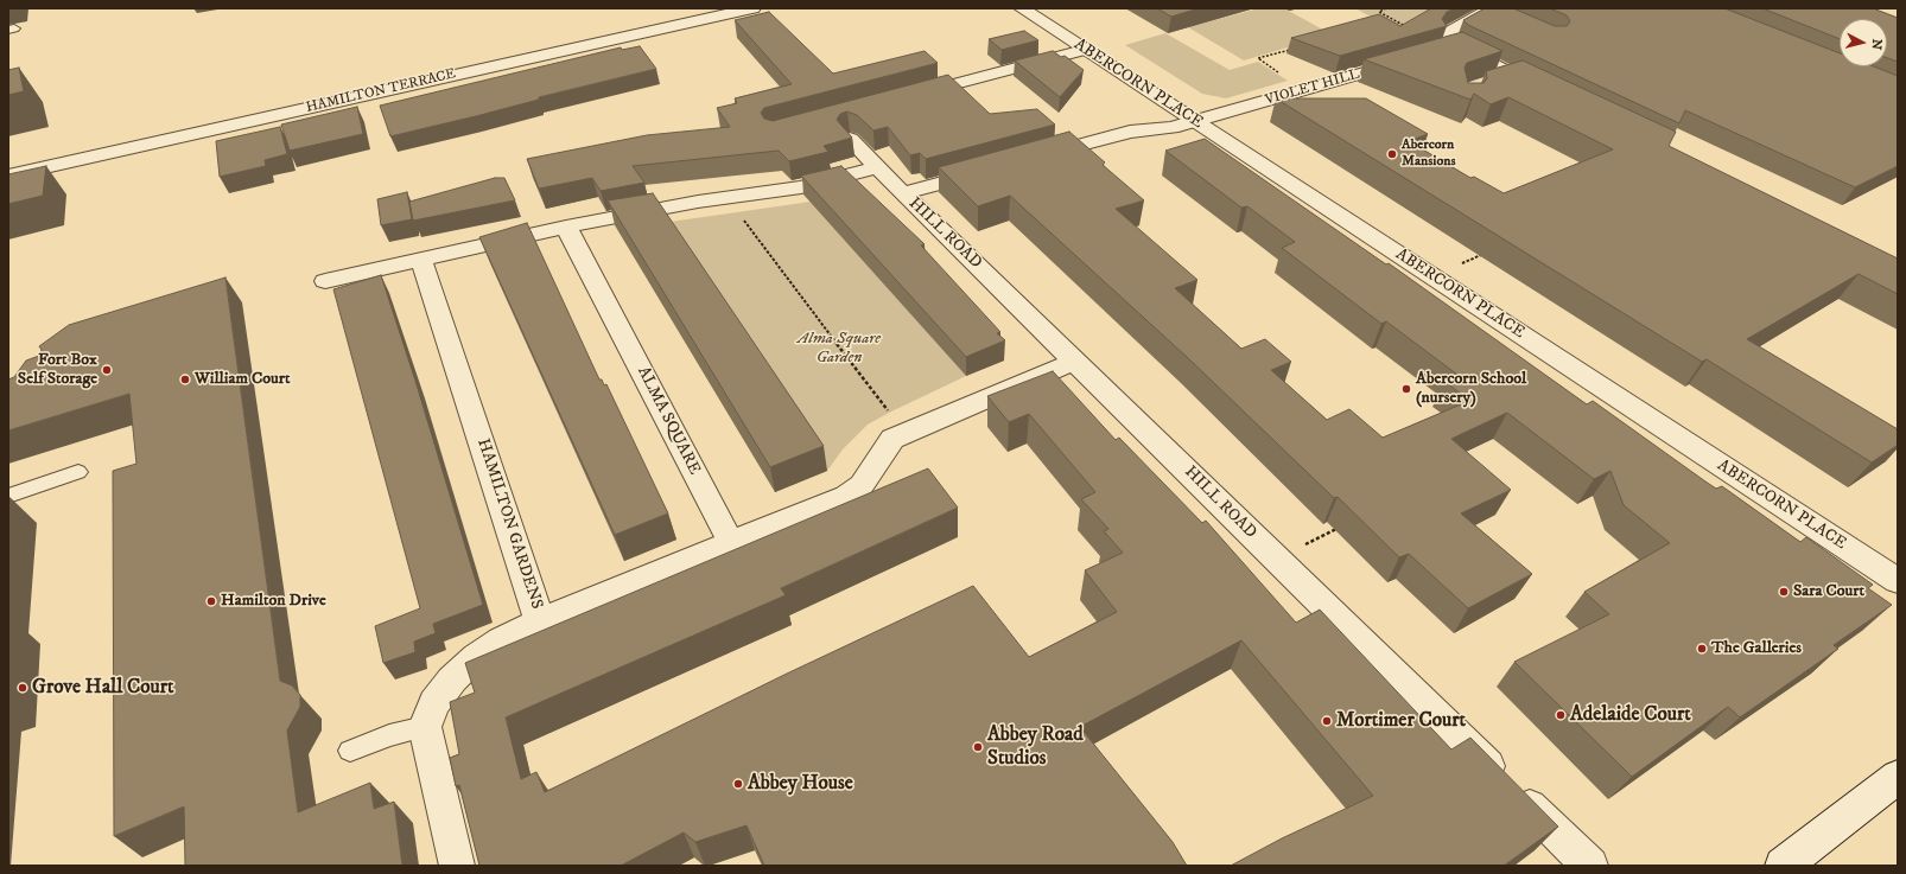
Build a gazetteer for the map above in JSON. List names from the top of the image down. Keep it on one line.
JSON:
{"streets":{"street":["ABERCORN PLACE","VIOLET HILL","HAMILTON TERRACE","HILL ROAD","ALMA SQUARE","HAMILTON GARDENS"]},"crossings":[["ABERCORN PLACE","VIOLET HILL"],["ALMA SQUARE","HAMILTON GARDENS"]],"parks":["Alma Square Garden"],"places":["Abercorn Mansions","Fort Box Self Storage","William Court","Abercorn School (nursery)","Sara Court","Hamilton Drive","The Galleries","Grove Hall Court","Adelaide Court","Mortimer Court","Abbey Road Studios","Abbey House"],"north":"right"}
